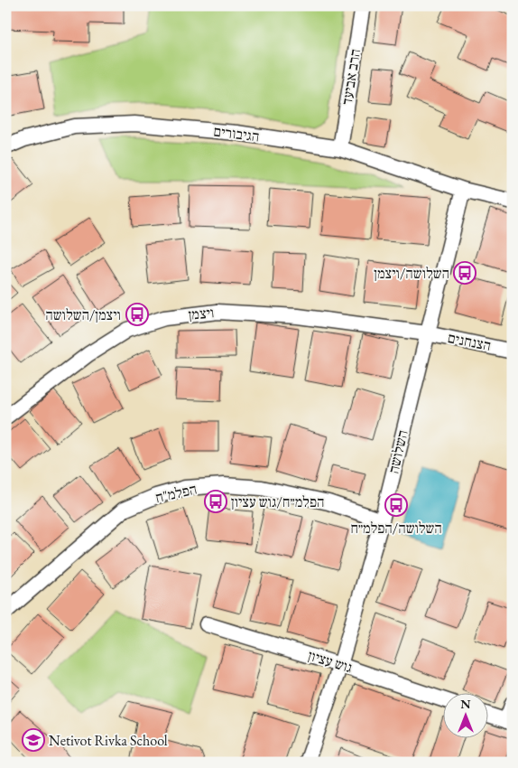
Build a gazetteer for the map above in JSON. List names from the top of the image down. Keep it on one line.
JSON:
{"streets":{"street":["הרב אביעד","הגיבורים","ויצמן","הצנחנים","השלושה","הפלמ\"ח","גוש עציון"]},"crossings":[["הרב אביעד","הגיבורים"],["הגיבורים","השלושה"],["ויצמן","הצנחנים"],["ויצמן","השלושה"],["הצנחנים","השלושה"],["השלושה","הפלמ\"ח"],["השלושה","גוש עציון"]],"places":{"bus stop":["השלושה/ויצמן","ויצמן/השלושה","הפלמ״ח/גוש עציון","השלושה/הפלמ״ח"],"school or university":["Netivot Rivka School"]},"north":"top"}
